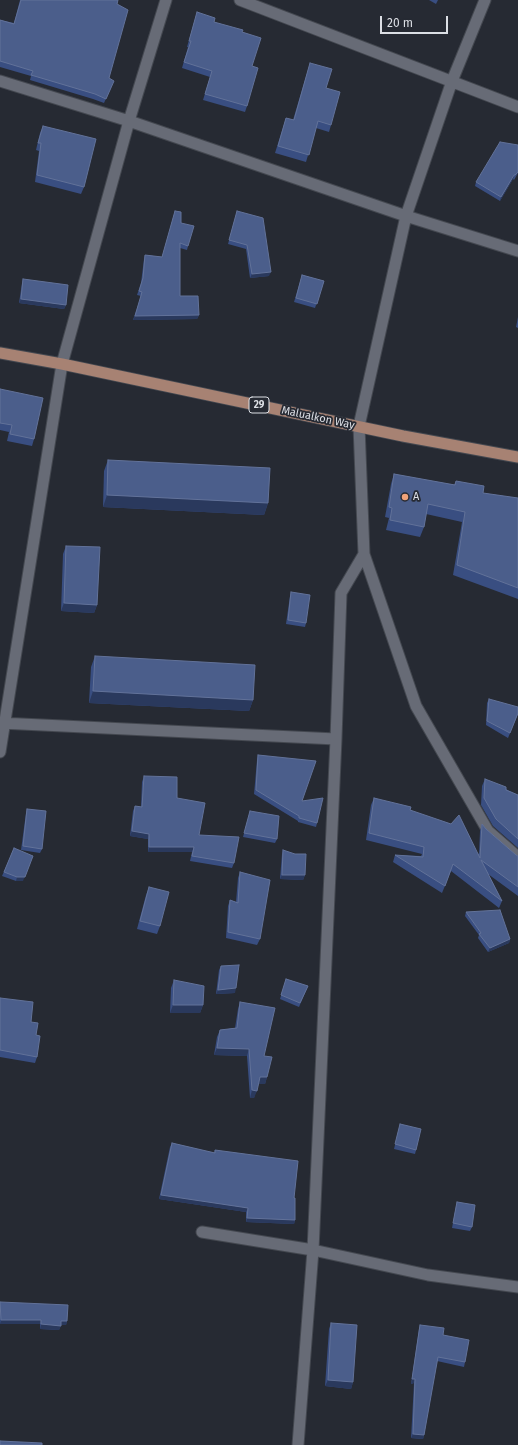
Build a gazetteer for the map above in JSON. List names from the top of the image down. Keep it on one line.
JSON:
{"streets":{"main road":["29","Malualkon Way"]},"places":["A"],"scale_bar":"20 m"}
